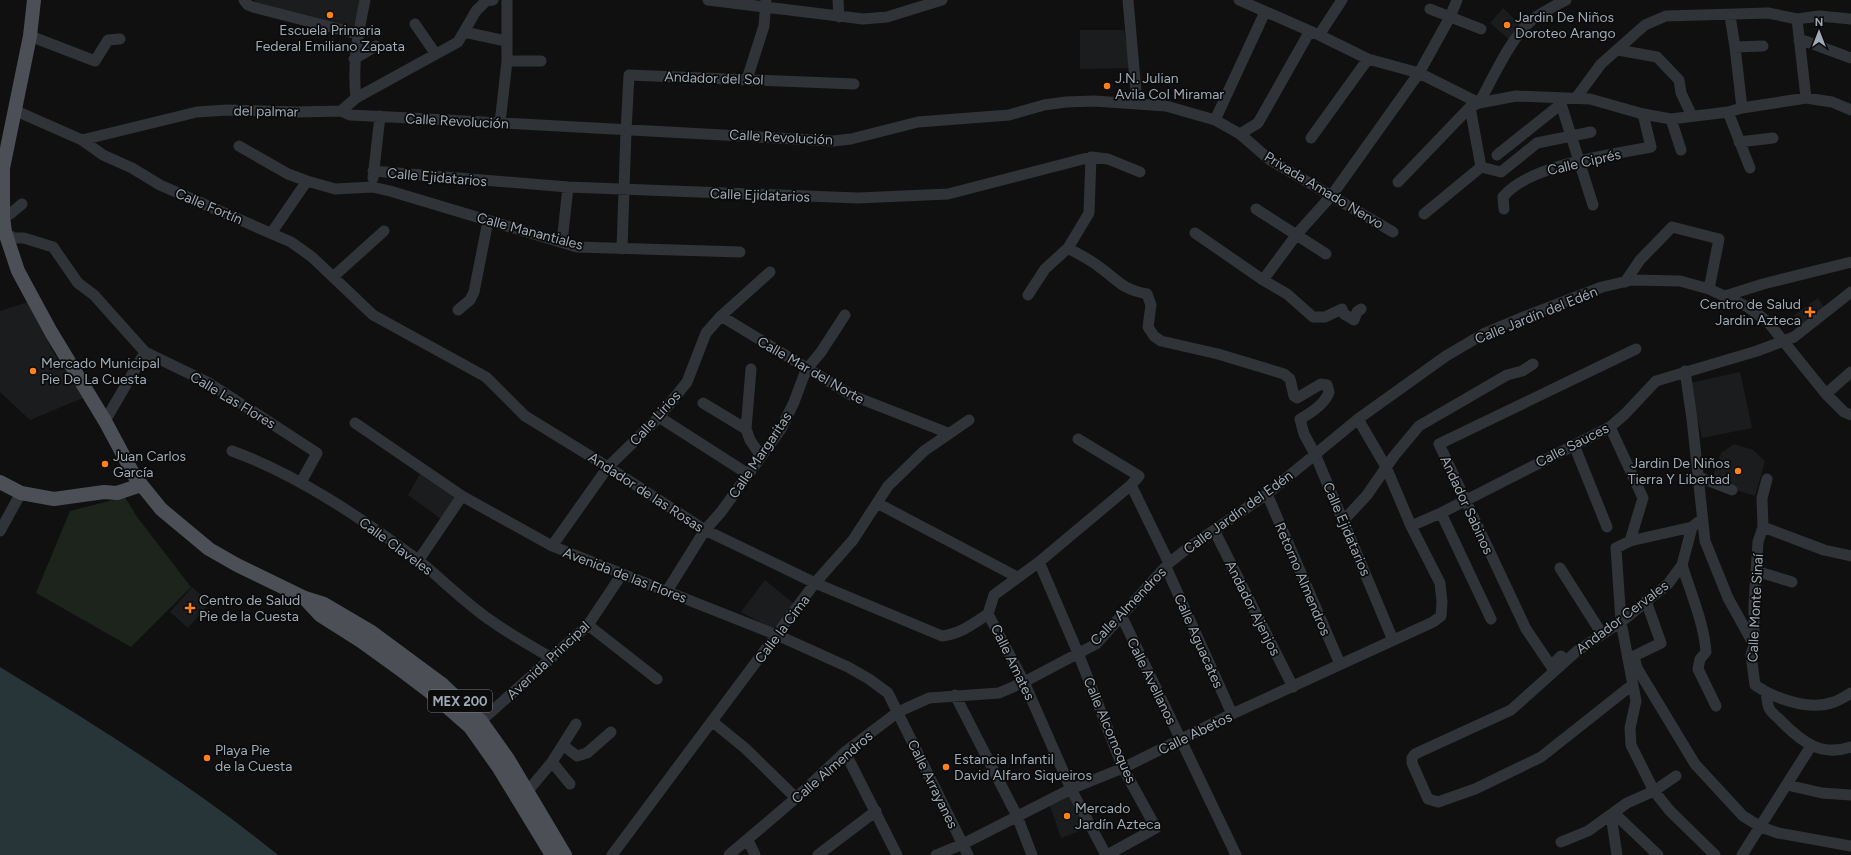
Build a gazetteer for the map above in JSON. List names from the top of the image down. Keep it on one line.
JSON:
{"streets":{"main road":["MEX 200"],"street":["Andador del Sol","del palmar","Calle Revolución","Calle Ciprés","Calle Ejidatarios","Privada Amado Nervo","Calle Fortín","Calle Manantiales","Calle Jardín del Edén","Calle Mar del Norte","Calle Las Flores","Calle Lirios","Calle Sauces","Calle Margaritas","Andador de las Rosas","Andador Sabinos","Calle Claveles","Avenida de las Flores","Retorno Almendros","Calle Almendros","Andador Ajenjos","Calle Monte Sinaí","Andador Cervales","Calle la Cima","Calle Aguacates","Avenida Principal","Calle Amates","Calle Avellanos","Calle Alcornoques","Calle Abetos","Calle Arrayanes"]},"crossings":[["Andador del Sol","Calle Revolución"],["del palmar","Calle Revolución"],["del palmar","Calle Fortín"],["Calle Revolución","Privada Amado Nervo"],["Calle Ejidatarios","Calle Jardín del Edén"],["Calle Ejidatarios","Calle Abetos"],["Calle Fortín","Andador de las Rosas"],["Calle Jardín del Edén","Calle Sauces"],["Calle Jardín del Edén","Retorno Almendros"],["Calle Jardín del Edén","Calle Almendros"],["Calle Jardín del Edén","Andador Ajenjos"],["Calle Jardín del Edén","Calle Aguacates"],["Calle Mar del Norte","Calle Lirios"],["Calle Mar del Norte","Calle Margaritas"],["Calle Mar del Norte","Calle la Cima"],["Calle Las Flores","Calle Claveles"],["Calle Lirios","Andador de las Rosas"],["Calle Lirios","Avenida de las Flores"],["Calle Sauces","Andador Sabinos"],["Calle Sauces","Calle Abetos"],["Calle Margaritas","Andador de las Rosas"],["Calle Margaritas","Avenida de las Flores"],["Andador de las Rosas","Calle la Cima"],["Andador de las Rosas","Calle Amates"],["Andador Sabinos","Andador Cervales"],["Calle Claveles","Avenida Principal"],["Avenida de las Flores","Calle Almendros"],["Avenida de las Flores","Calle la Cima"],["Avenida de las Flores","Avenida Principal"],["Avenida de las Flores","Calle Arrayanes"],["Retorno Almendros","Calle Abetos"],["Calle Almendros","Calle Aguacates"],["Calle Almendros","Calle Amates"],["Calle Almendros","Calle Avellanos"],["Calle Almendros","Calle Alcornoques"],["Calle Almendros","Calle Arrayanes"],["Andador Ajenjos","Calle Abetos"],["Calle Aguacates","Calle Abetos"],["Avenida Principal","MEX 200"],["Calle Amates","Calle Alcornoques"],["Calle Amates","Calle Abetos"],["Calle Avellanos","Calle Abetos"],["Calle Alcornoques","Calle Abetos"],["Calle Abetos","Calle Arrayanes"]],"places":{"other":["Escuela Primaria Federal Emiliano Zapata","Jardin De Niños Doroteo Arango","J.N. Julian Avila Col Miramar","Mercado Municipal Pie De La Cuesta","Juan Carlos García","Jardin De Niños Tierra Y Libertad","Playa Pie de la Cuesta","Estancia Infantil David Alfaro Siqueiros","Mercado Jardín Azteca"],"health":["Centro de Salud Jardin Azteca","Centro de Salud Pie de la Cuesta"]},"north":"top"}
